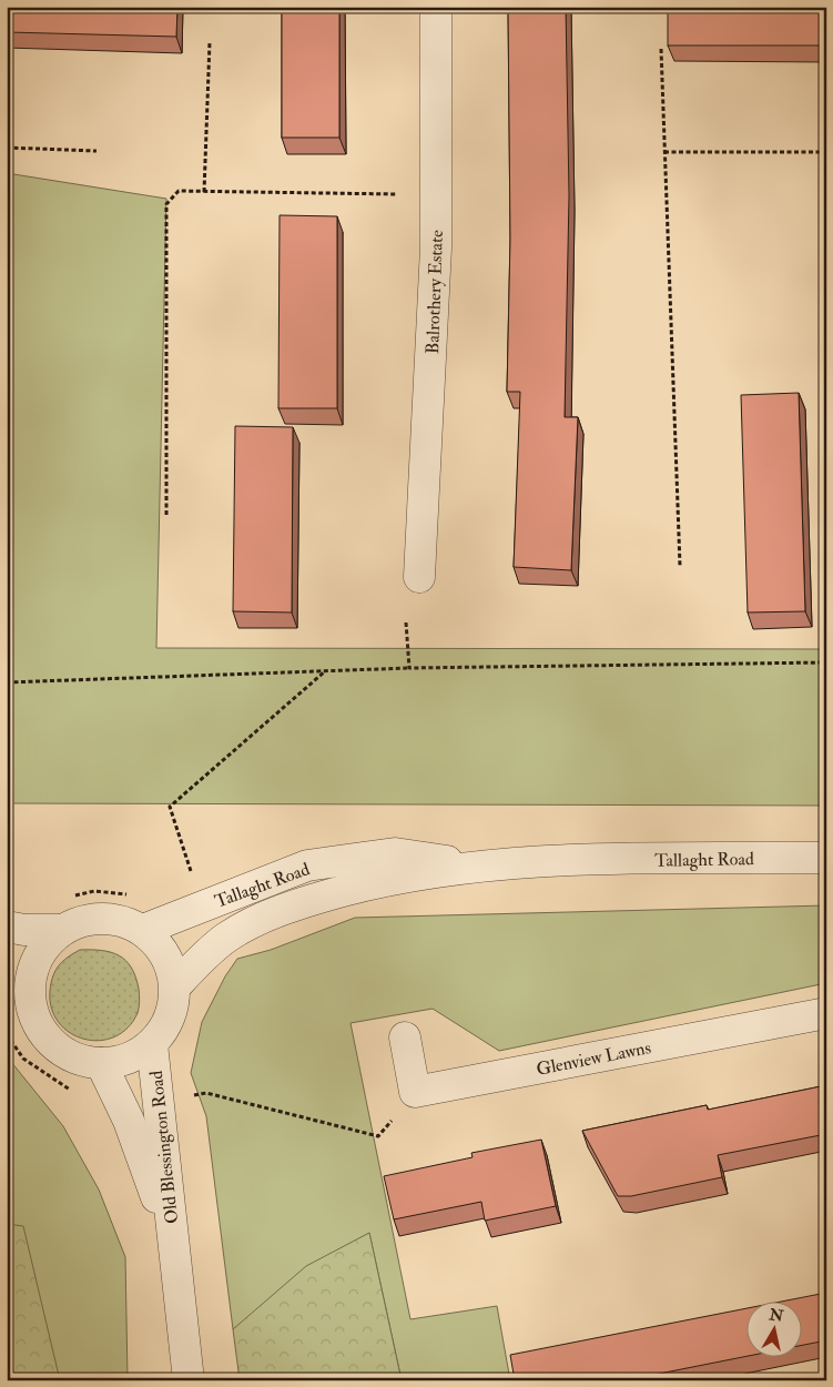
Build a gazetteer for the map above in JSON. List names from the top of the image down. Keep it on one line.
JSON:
{"streets":{"street":["Balrothery Estate","Tallaght Road","Glenview Lawns","Old Blessington Road"]},"crossings":[["Tallaght Road","Old Blessington Road"]],"north":"top"}
